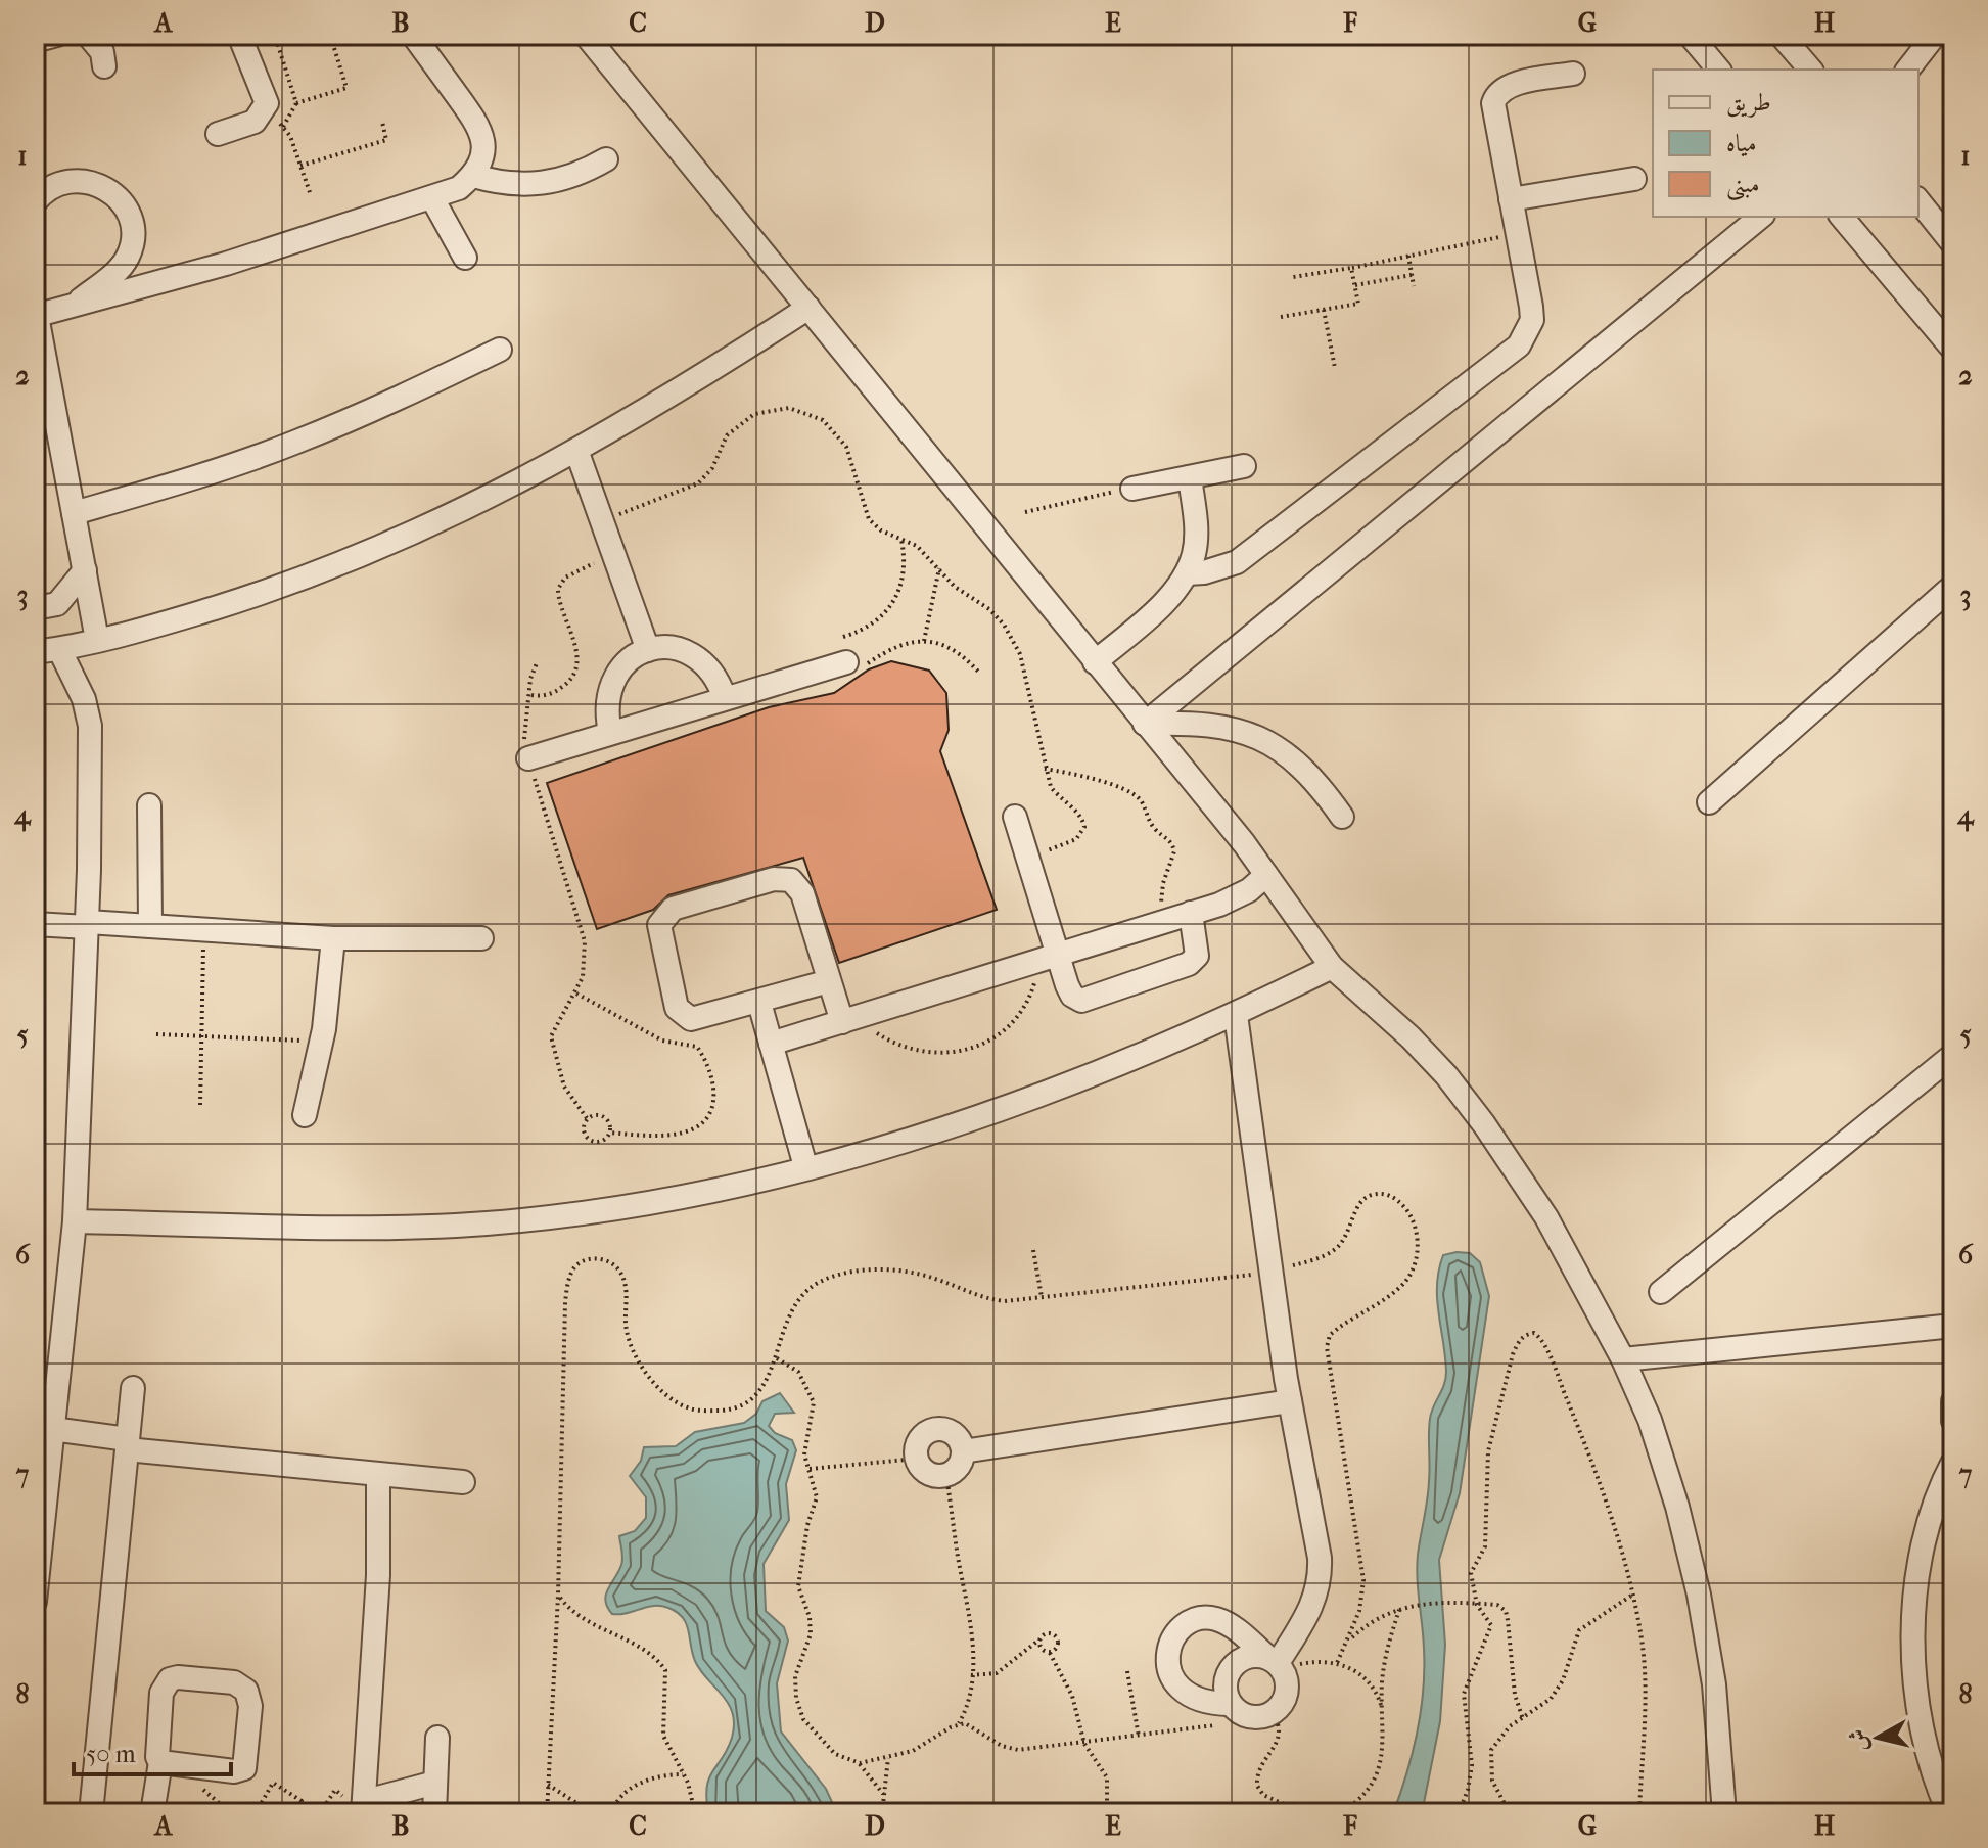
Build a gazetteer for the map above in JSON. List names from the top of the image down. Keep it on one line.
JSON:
{"legend":["طريق","مياه","مبنى"],"scale_bar":"50 m","north":"left","grid":{"columns":["A","B","C","D","E","F","G","H"],"rows":["1","2","3","4","5","6","7","8"]}}
